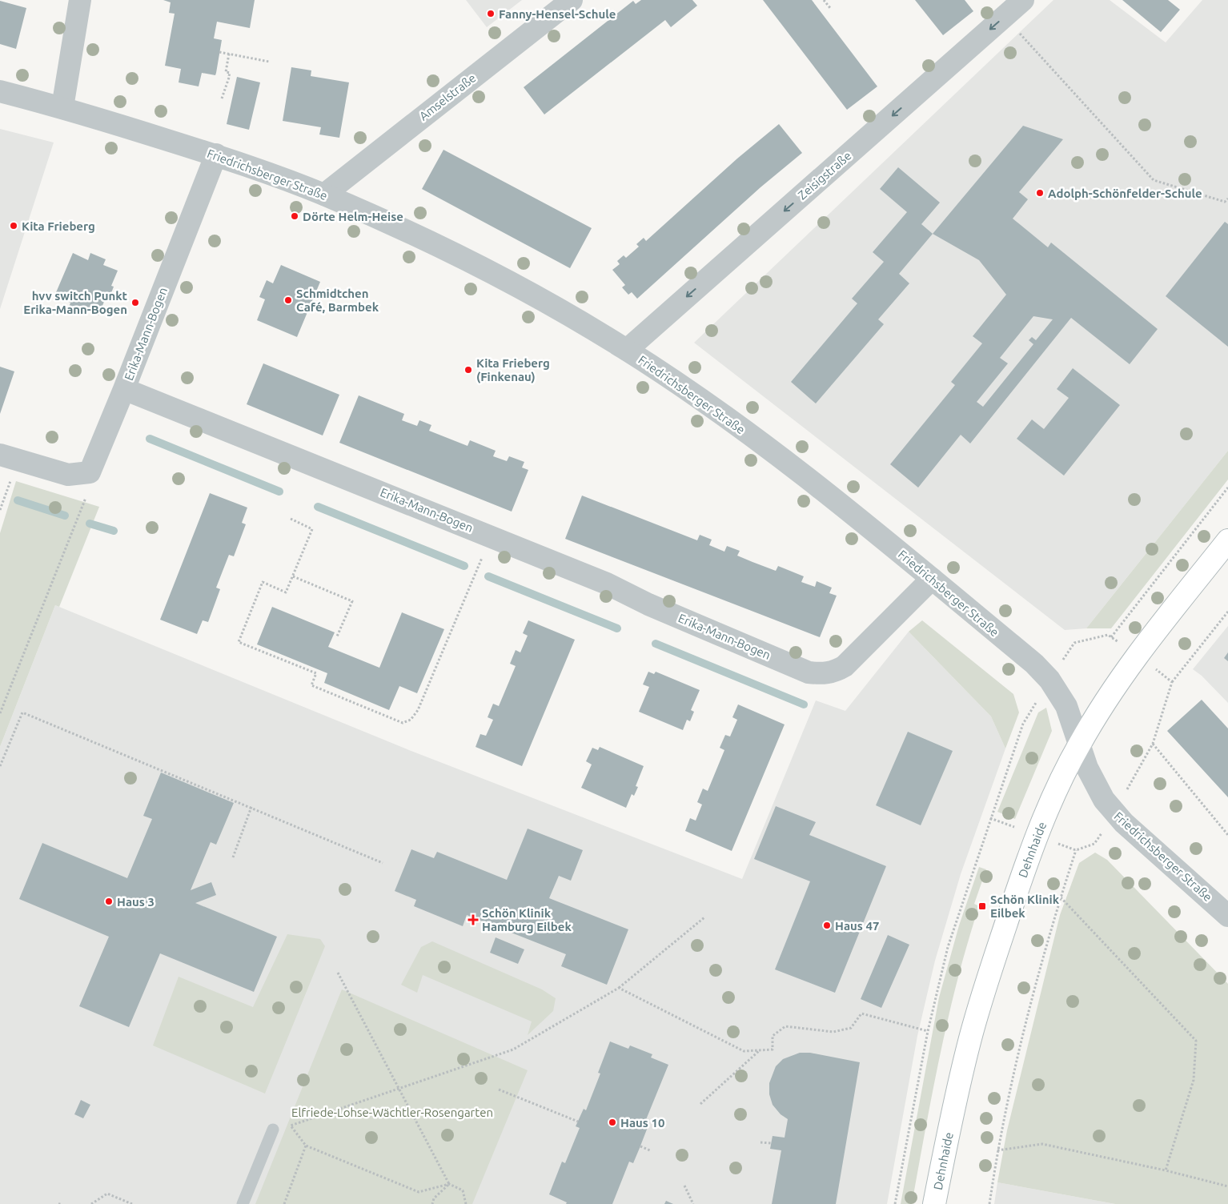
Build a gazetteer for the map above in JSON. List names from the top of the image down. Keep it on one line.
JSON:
{"streets":{"main road":["Dehnhaide"],"street":["Amselstraße","Friedrichsberger Straße","Zeisigstraße","Erika-Mann-Bogen"]},"crossings":[["Amselstraße","Friedrichsberger Straße"],["Friedrichsberger Straße","Zeisigstraße"],["Friedrichsberger Straße","Erika-Mann-Bogen"],["Friedrichsberger Straße","Dehnhaide"]],"one_way":["Zeisigstraße"],"parks":["Elfriede-Lohse-Wächtler-Rosengarten"],"places":{"other":["Fanny-Hensel-Schule","Adolph-Schönfelder-Schule","Dörte Helm-Heise","Kita Frieberg","Schmidtchen Café, Barmbek","hvv switch Punkt Erika-Mann-Bogen","Kita Frieberg (Finkenau)","Haus 3","Haus 47","Haus 10"],"transit":["Schön Klinik Eilbek"],"health":["Schön Klinik Hamburg Eilbek"]}}
